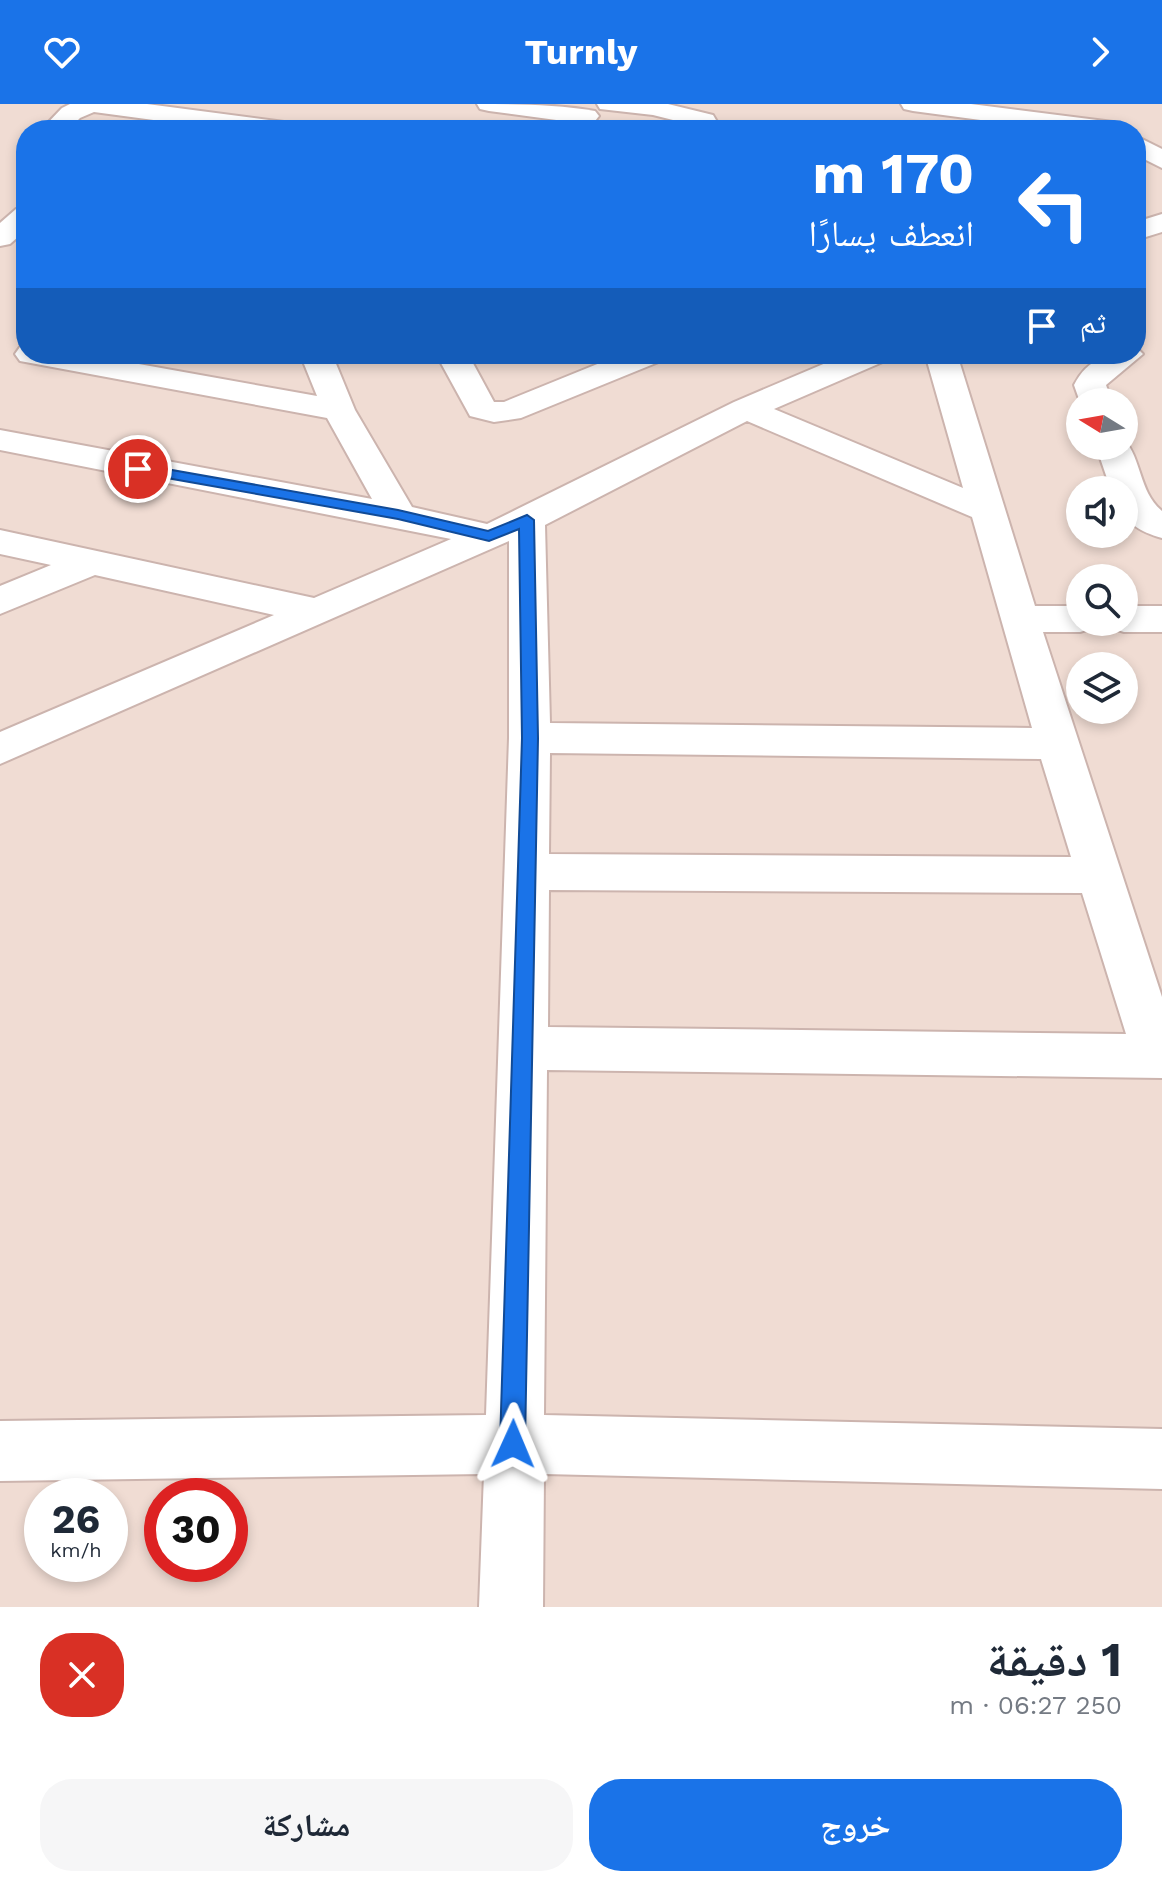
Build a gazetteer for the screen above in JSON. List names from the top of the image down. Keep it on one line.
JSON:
{"north":"left","page":{"header":"Turnly","turn":["170 m","انعطف يسارًا"],"then":"ثم","speed":"26 km/h","limit":"30","heading":["1 دقيقة","250 m · 06:27"],"buttons":["خروج","مشاركة"]}}
